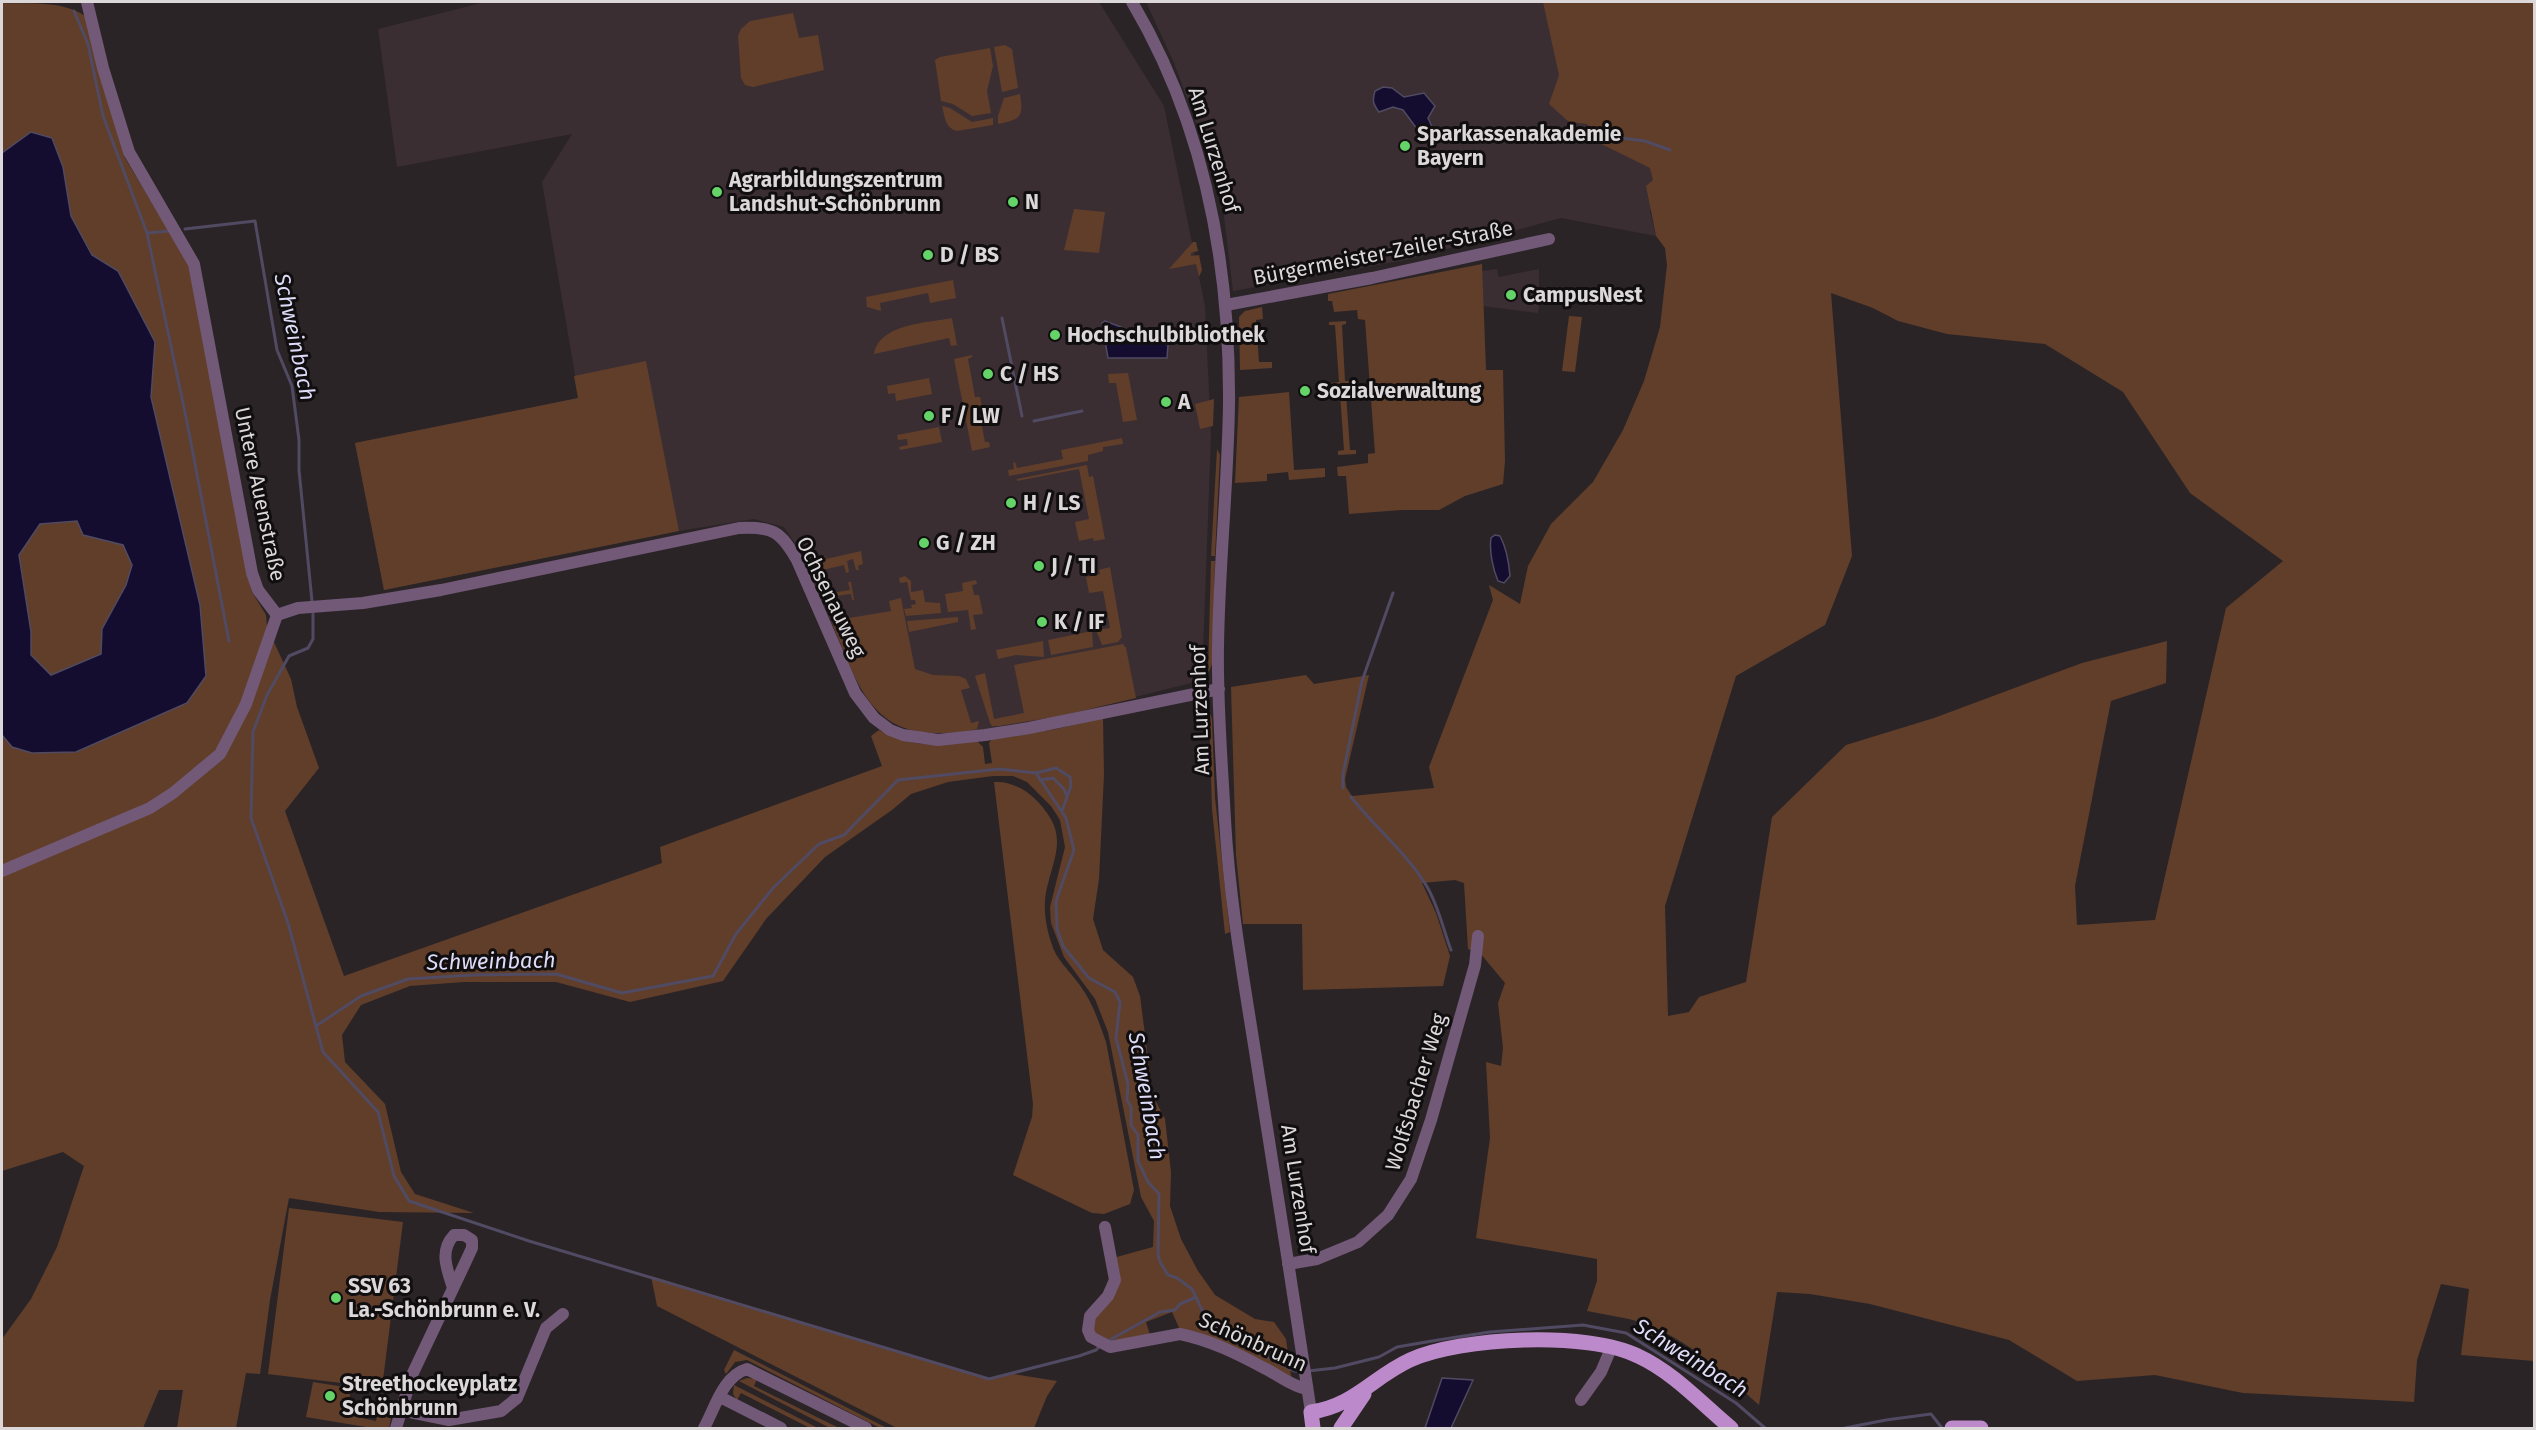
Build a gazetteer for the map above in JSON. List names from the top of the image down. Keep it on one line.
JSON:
{"streets":{"main road":["Am Lurzenhof"],"street":["Bürgermeister-Zeiler-Straße","Untere Auenstraße","Ochsenauweg","Wolfsbacher Weg","Schönbrunn"]},"crossings":[["Am Lurzenhof","Bürgermeister-Zeiler-Straße"],["Am Lurzenhof","Ochsenauweg"],["Am Lurzenhof","Wolfsbacher Weg"],["Am Lurzenhof","Schönbrunn"],["Untere Auenstraße","Ochsenauweg"]],"water":["Schweinbach"],"places":["Sparkassenakademie Bayern","Agrarbildungszentrum Landshut-Schönbrunn","N","D / BS","CampusNest","Hochschulbibliothek","C / HS","Sozialverwaltung","A","F / LW","H / LS","G / ZH","J / TI","K / IF","SSV 63 La.-Schönbrunn e. V.","Streethockeyplatz Schönbrunn"]}
